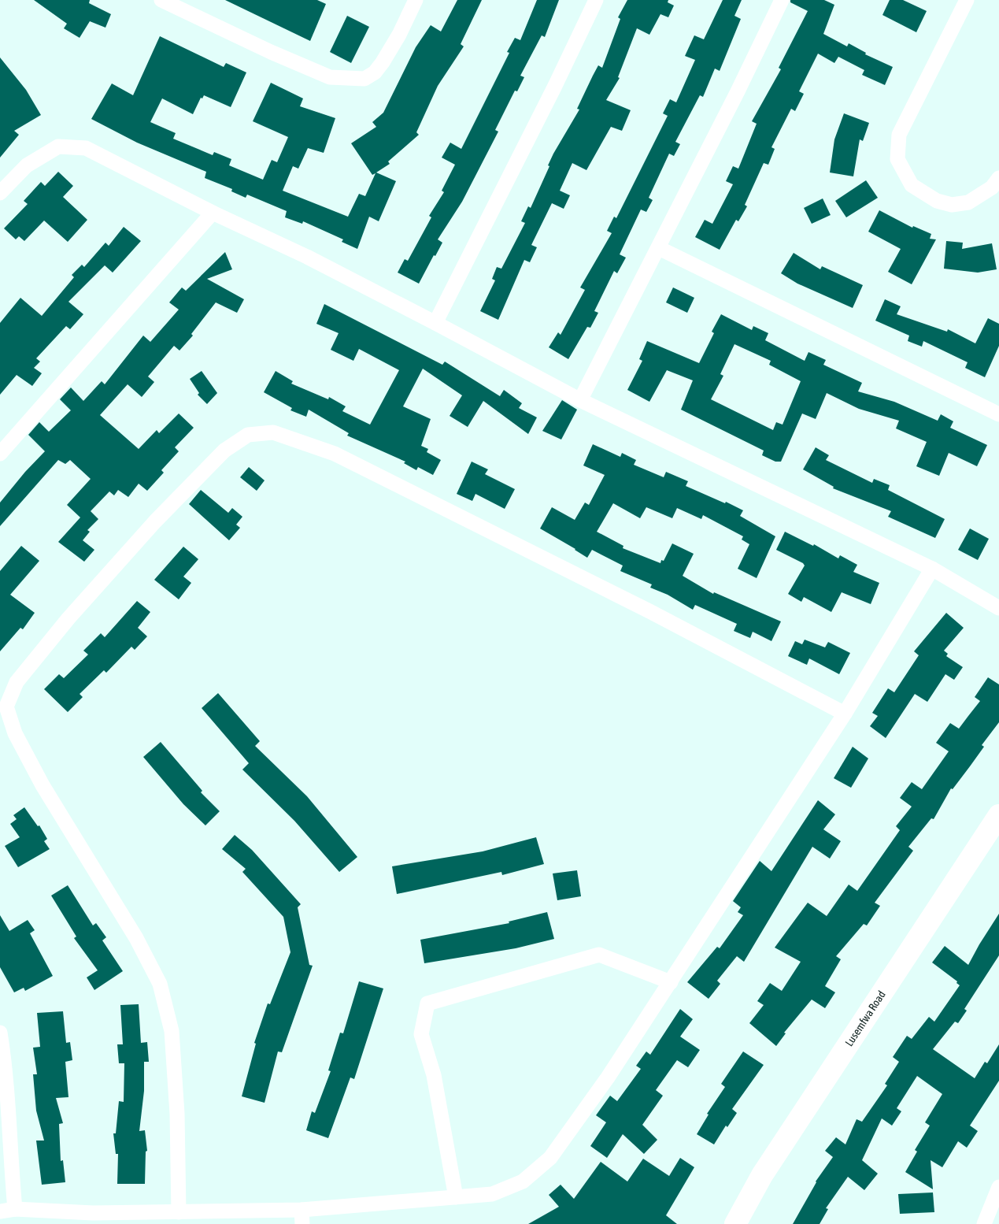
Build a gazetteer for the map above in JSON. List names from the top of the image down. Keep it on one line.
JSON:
{"streets":{"street":["Lusemfwa Road"]}}
